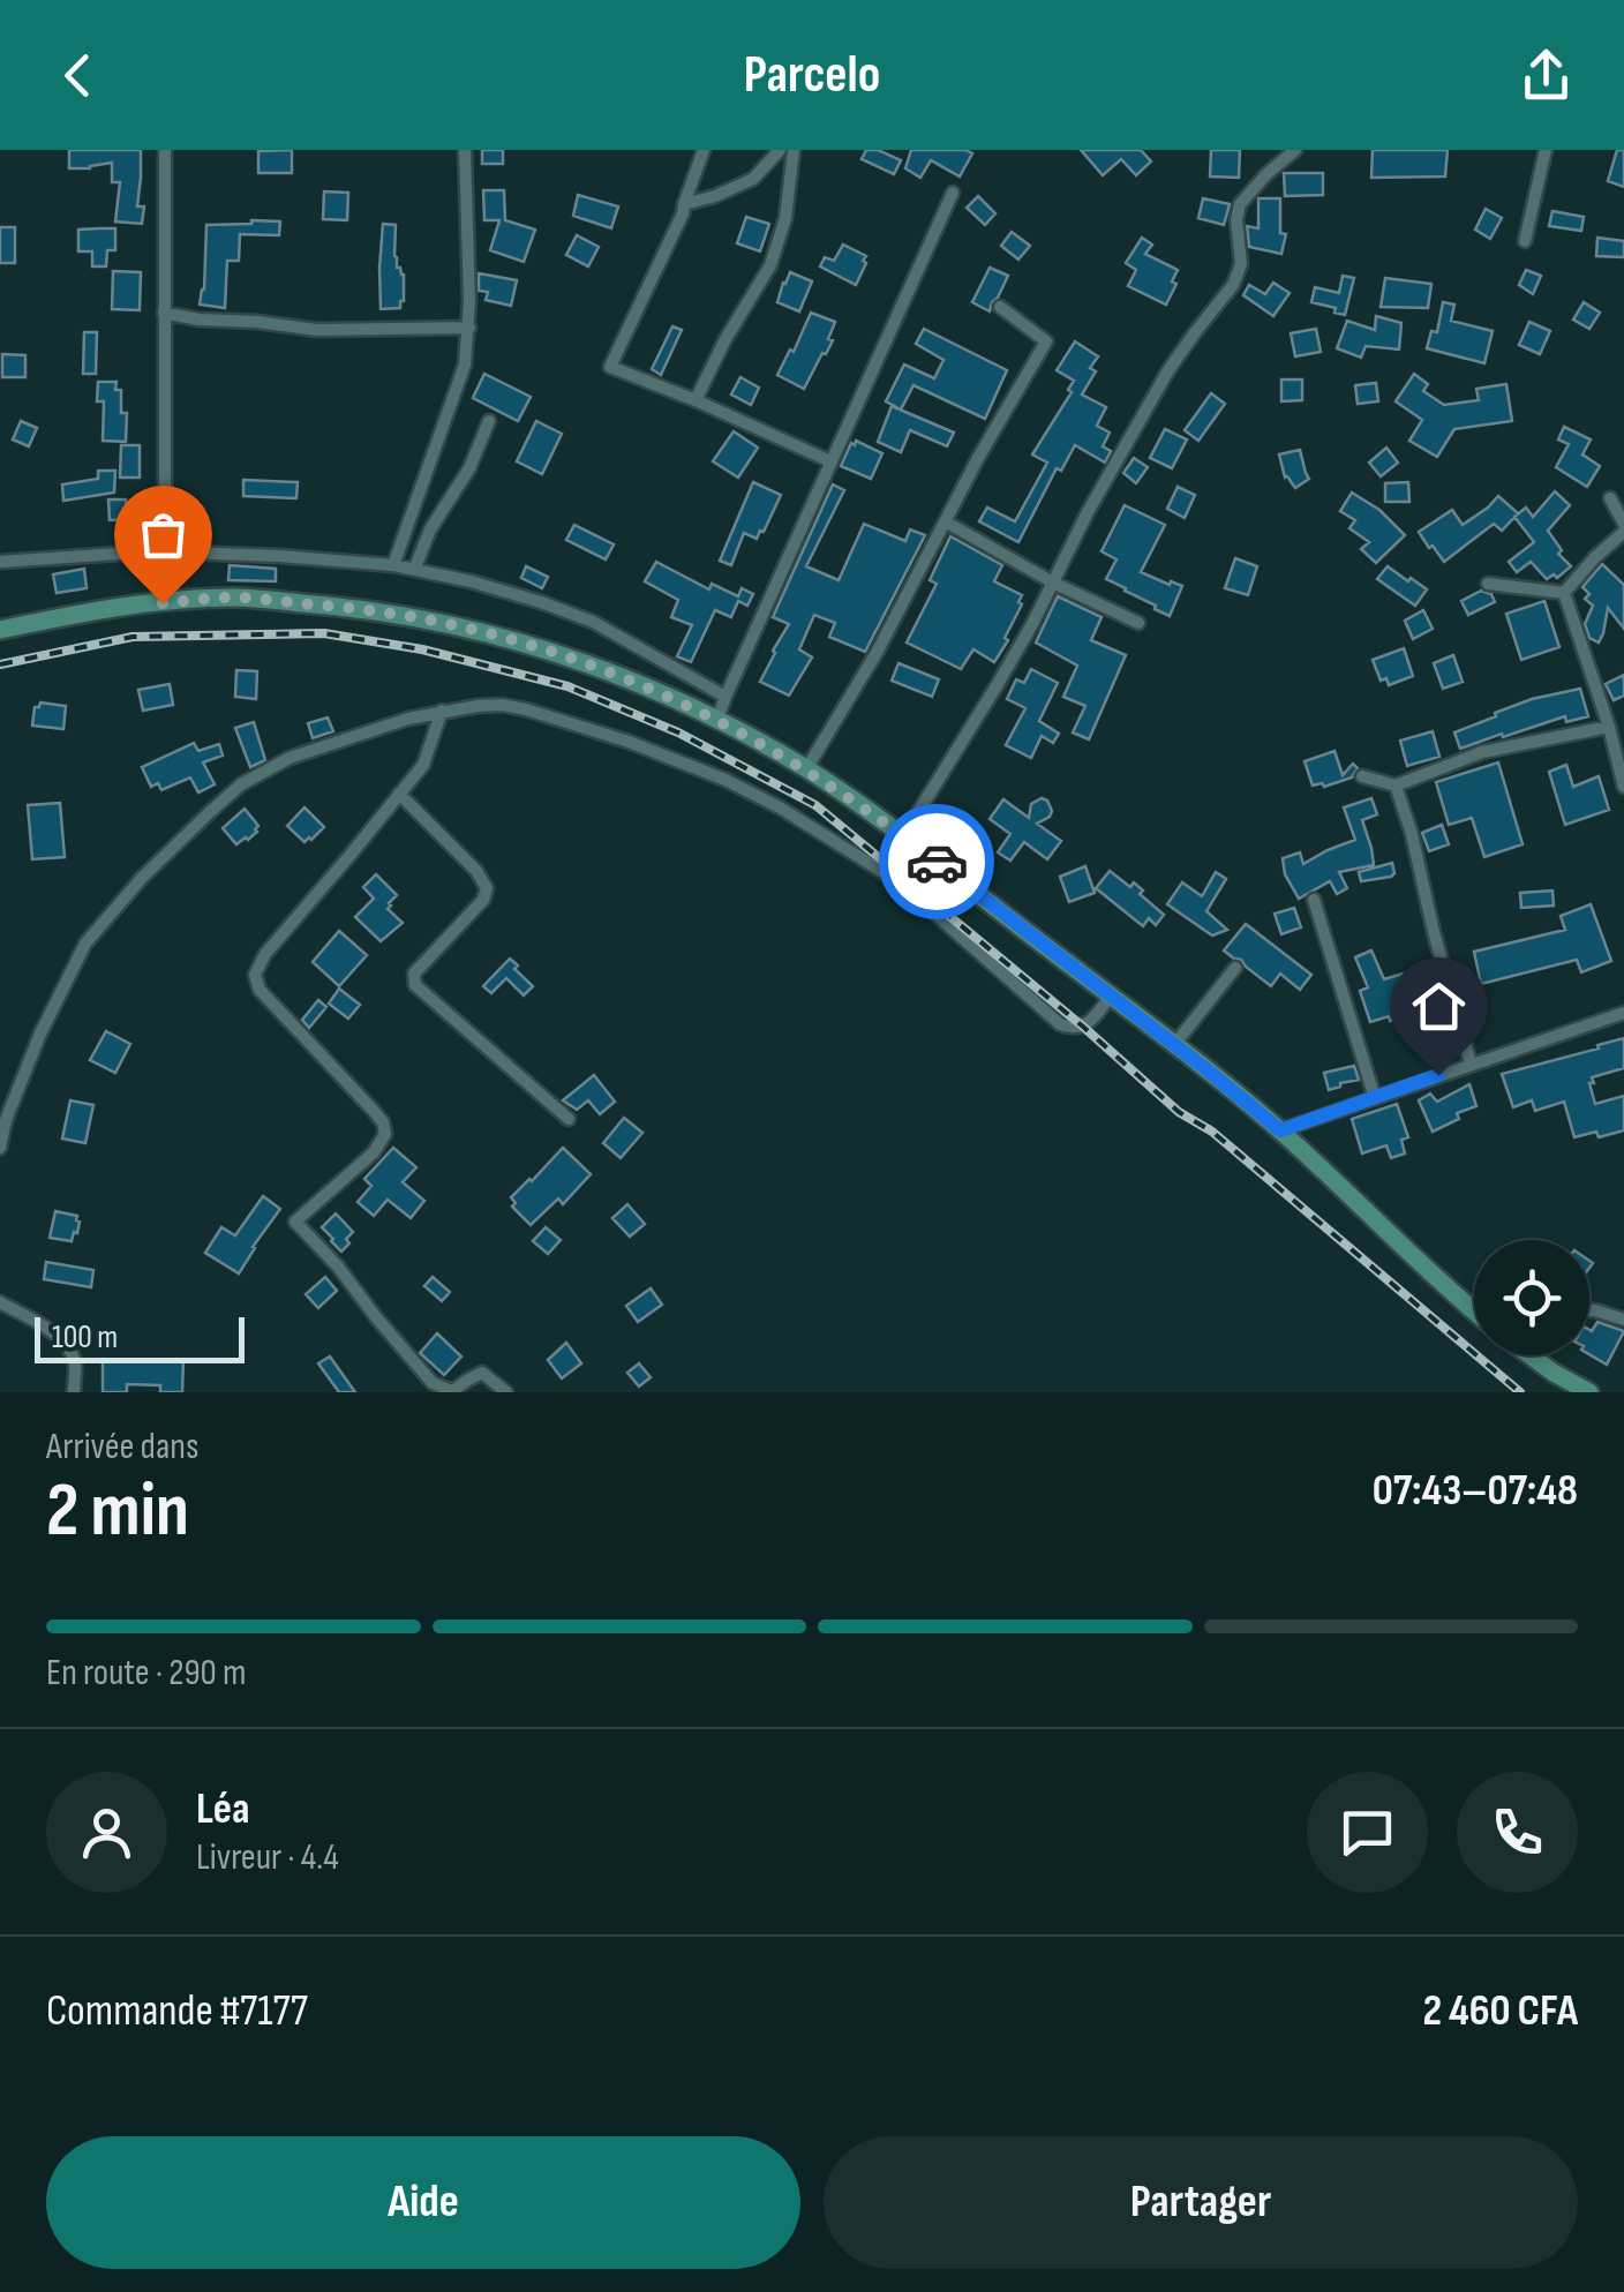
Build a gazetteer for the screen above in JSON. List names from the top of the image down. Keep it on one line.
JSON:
{"scale_bar":"100 m","page":{"header":"Parcelo","scale":"100 m","heading":["2 min","Arrivée dans","07:43–07:48"],"panel":["Léa","Livreur · 4.4","Commande #7177","2 460 CFA"],"bar":"En route · 290 m","buttons":["Aide","Partager"]}}
